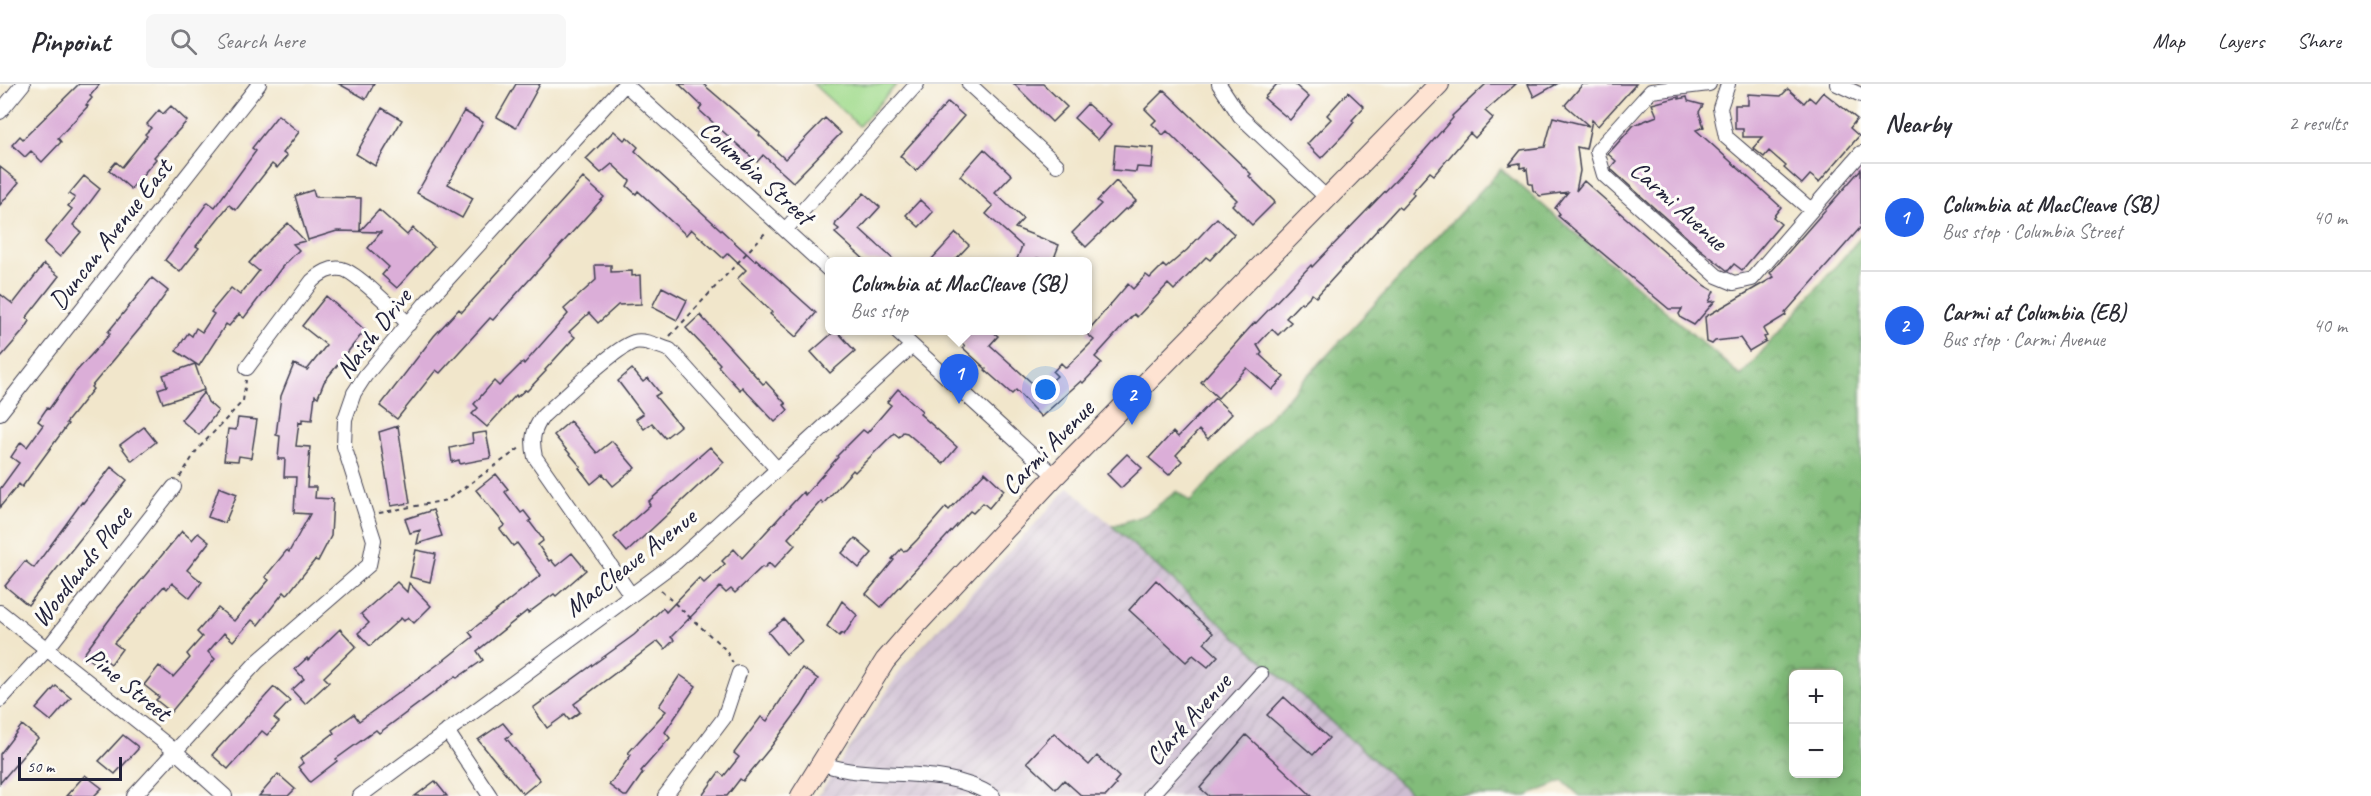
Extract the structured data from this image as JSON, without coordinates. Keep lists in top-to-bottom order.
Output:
{
  "streets": {
    "street": [
      "Columbia Street",
      "Carmi Avenue",
      "Duncan Avenue East",
      "Naish Drive",
      "MacCleave Avenue",
      "Woodlands Place",
      "Pine Street",
      "Clark Avenue"
    ]
  },
  "crossings": [
    ["Columbia Street", "Naish Drive"],
    ["Naish Drive", "Pine Street"],
    ["Woodlands Place", "Pine Street"]
  ],
  "scale_bar": "50 m",
  "page": {
    "header": "Pinpoint",
    "search": "Search here",
    "nav": ["Map", "Layers", "Share"],
    "heading": ["Nearby", "2 results"],
    "list": [
      {
        "mark": "1",
        "name": "Columbia at MacCleave (SB)",
        "note": "Bus stop · Columbia Street",
        "value": "40 m"
      },
      {
        "mark": "2",
        "name": "Carmi at Columbia (EB)",
        "note": "Bus stop · Carmi Avenue",
        "value": "40 m"
      }
    ],
    "popup": ["Columbia at MacCleave (SB)", "Bus stop"],
    "pins": ["1", "2"],
    "map_buttons": ["+", "−"],
    "scale": "50 m"
  }
}
